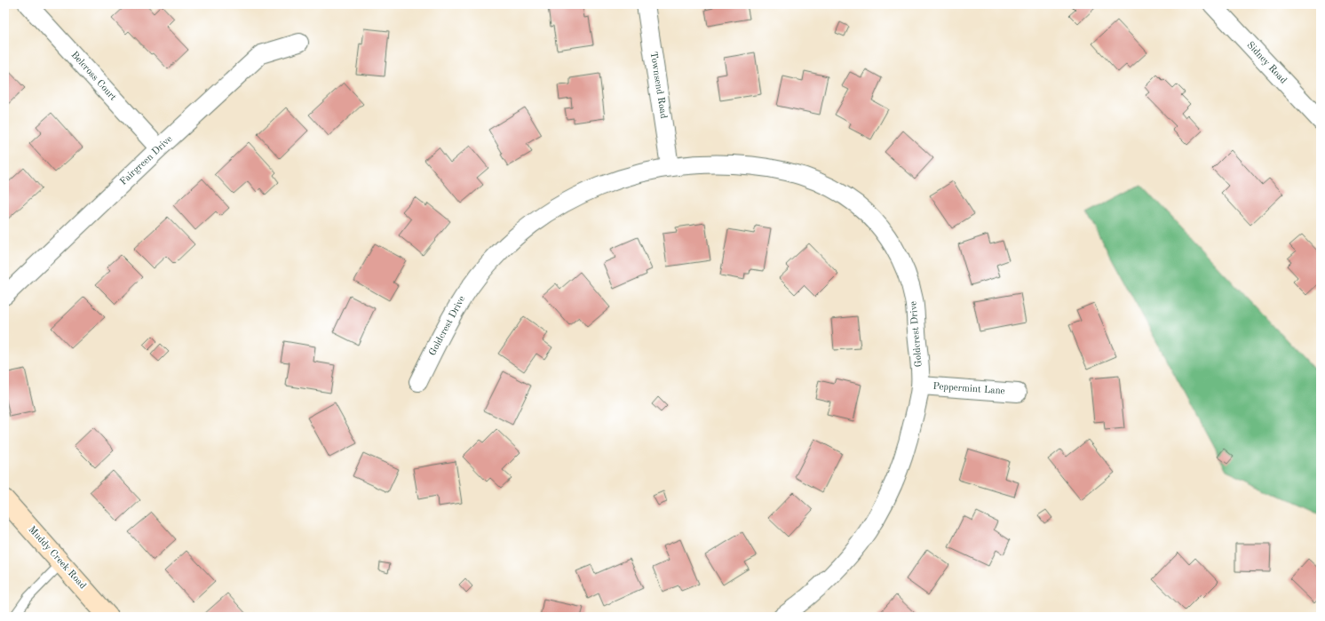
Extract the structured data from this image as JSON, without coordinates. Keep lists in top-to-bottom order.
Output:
{
  "streets": {
    "street": [
      "Sidney Road",
      "Belcross Court",
      "Townsend Road",
      "Fairgreen Drive",
      "Goldcrest Drive",
      "Peppermint Lane",
      "Muddy Creek Road"
    ]
  },
  "crossings": [
    ["Belcross Court", "Fairgreen Drive"],
    ["Townsend Road", "Goldcrest Drive"],
    ["Goldcrest Drive", "Peppermint Lane"]
  ]
}
